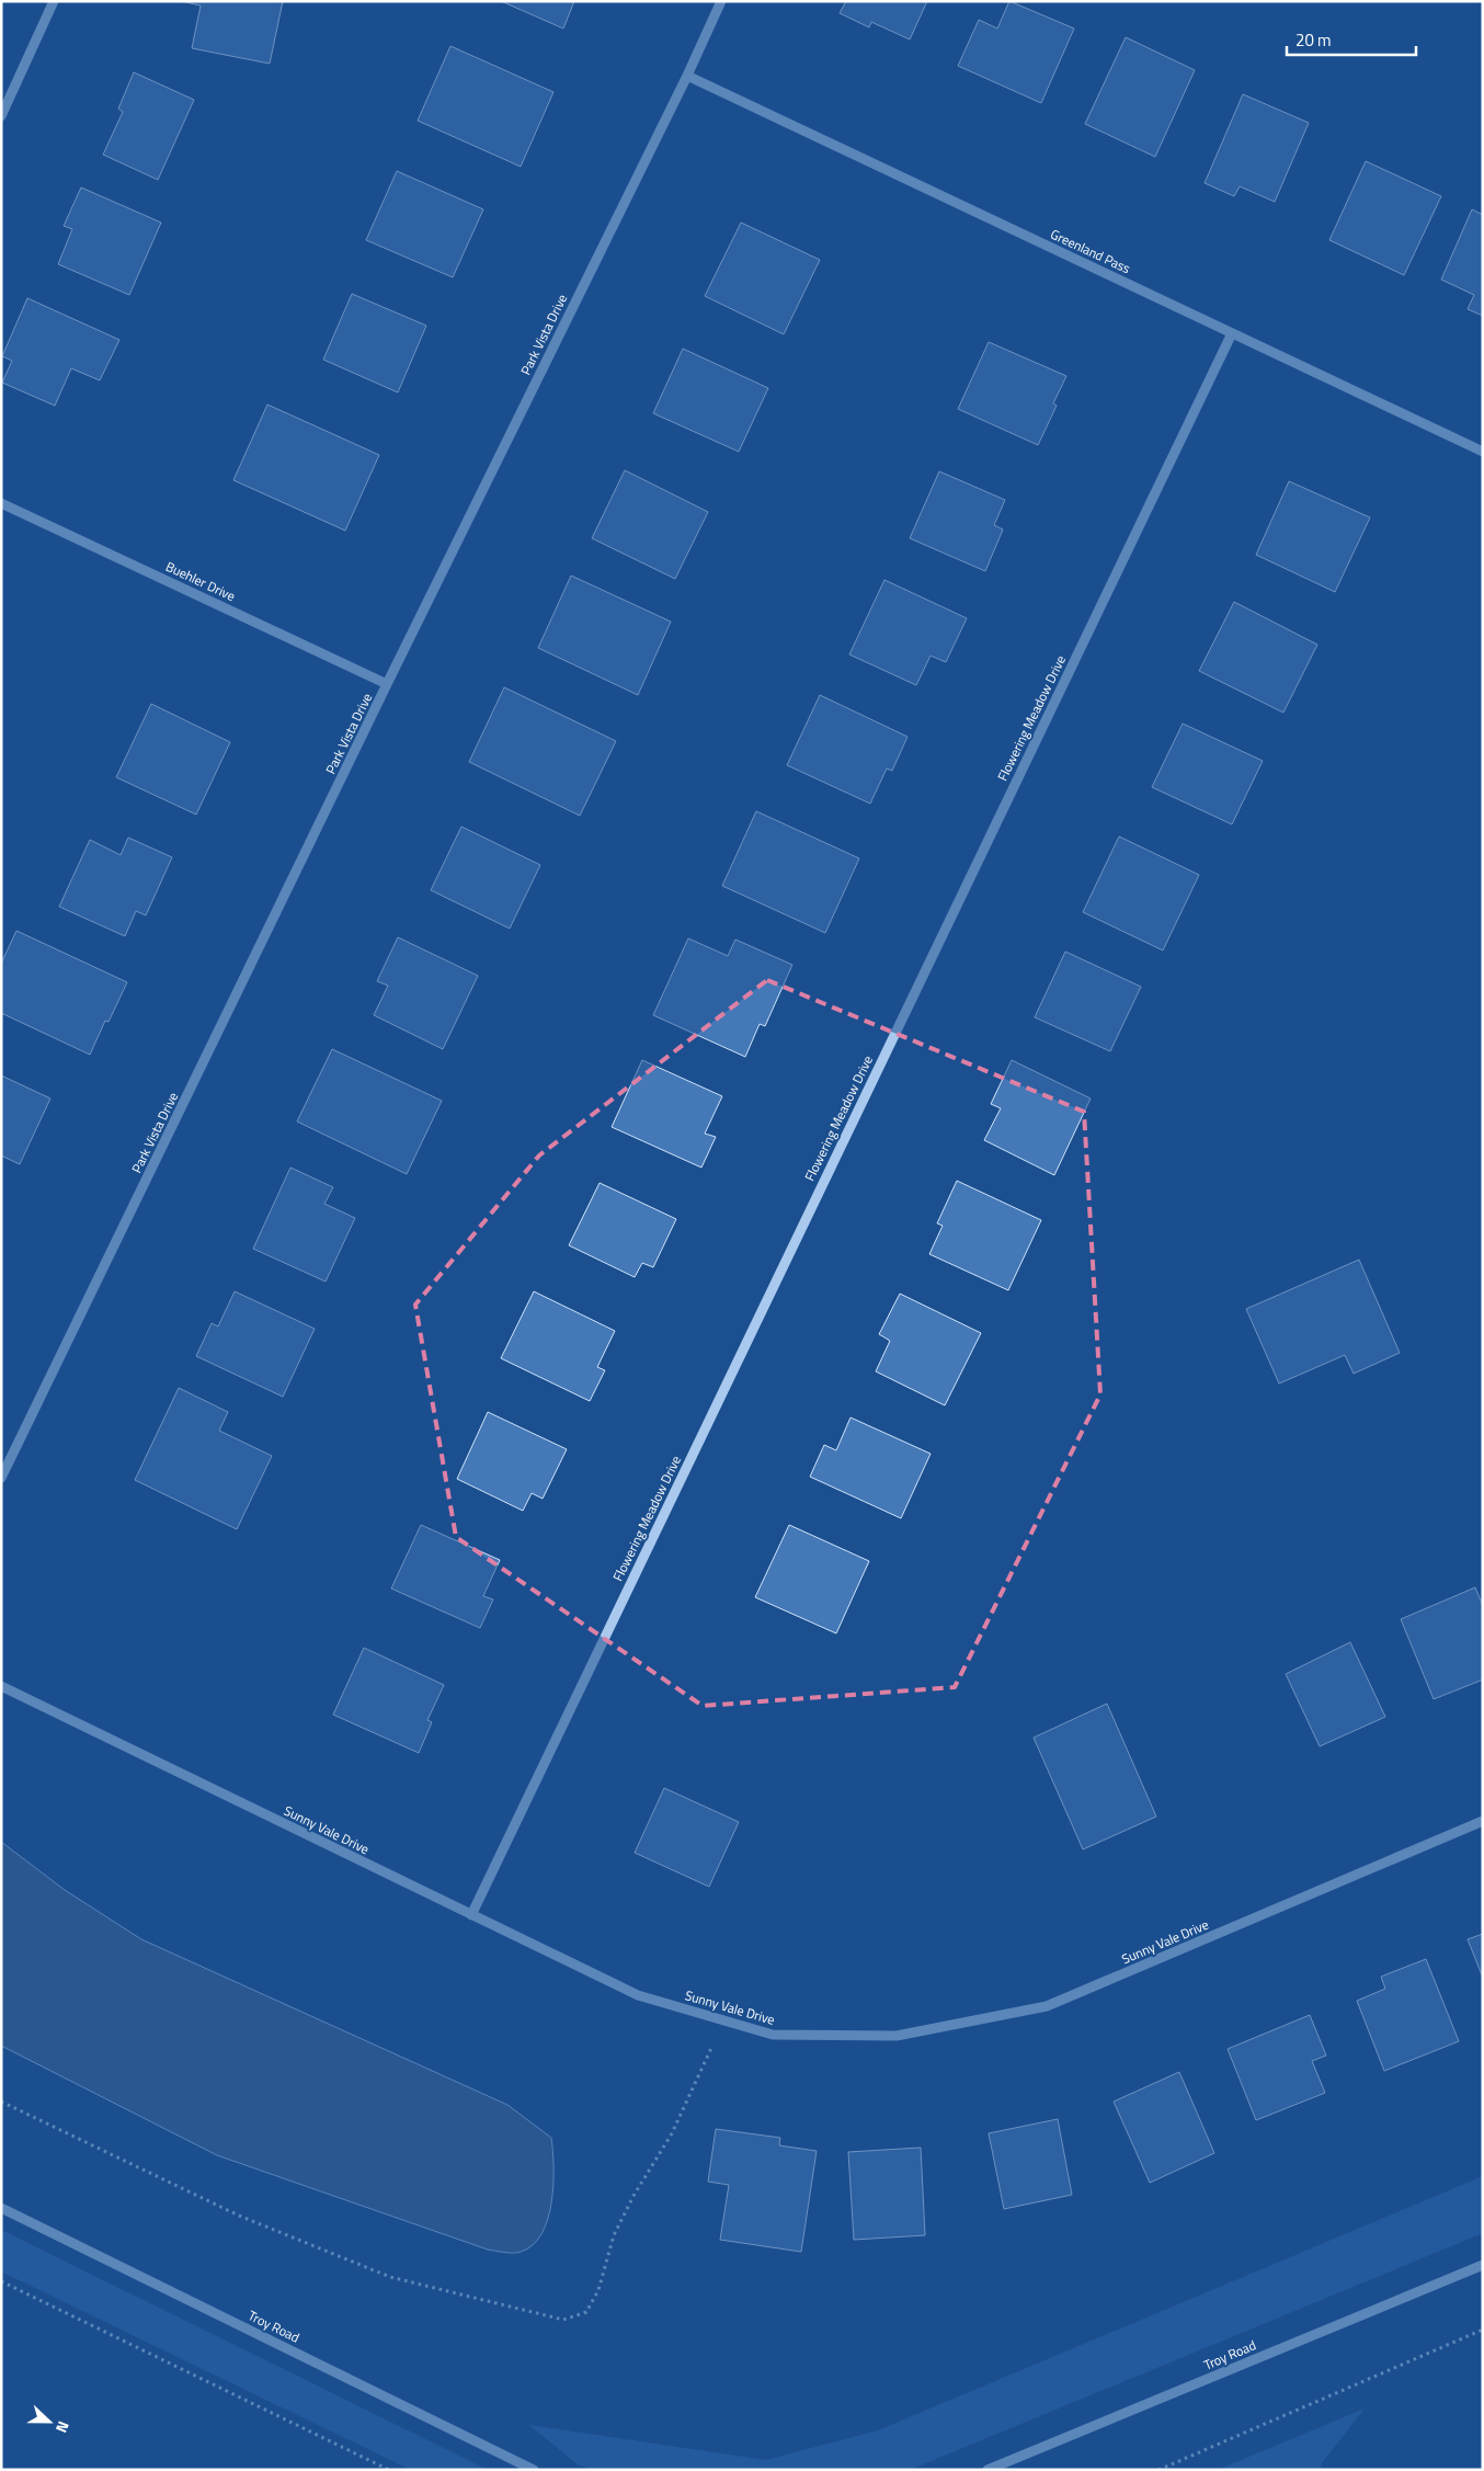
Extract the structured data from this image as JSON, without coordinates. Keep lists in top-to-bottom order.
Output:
{
  "streets": {
    "street": [
      "Greenland Pass",
      "Park Vista Drive",
      "Buehler Drive",
      "Flowering Meadow Drive",
      "Sunny Vale Drive",
      "Troy Road"
    ]
  },
  "crossings": [
    ["Greenland Pass", "Park Vista Drive"],
    ["Greenland Pass", "Flowering Meadow Drive"],
    ["Park Vista Drive", "Buehler Drive"],
    ["Flowering Meadow Drive", "Sunny Vale Drive"]
  ],
  "scale_bar": "20 m",
  "north": "right"
}
